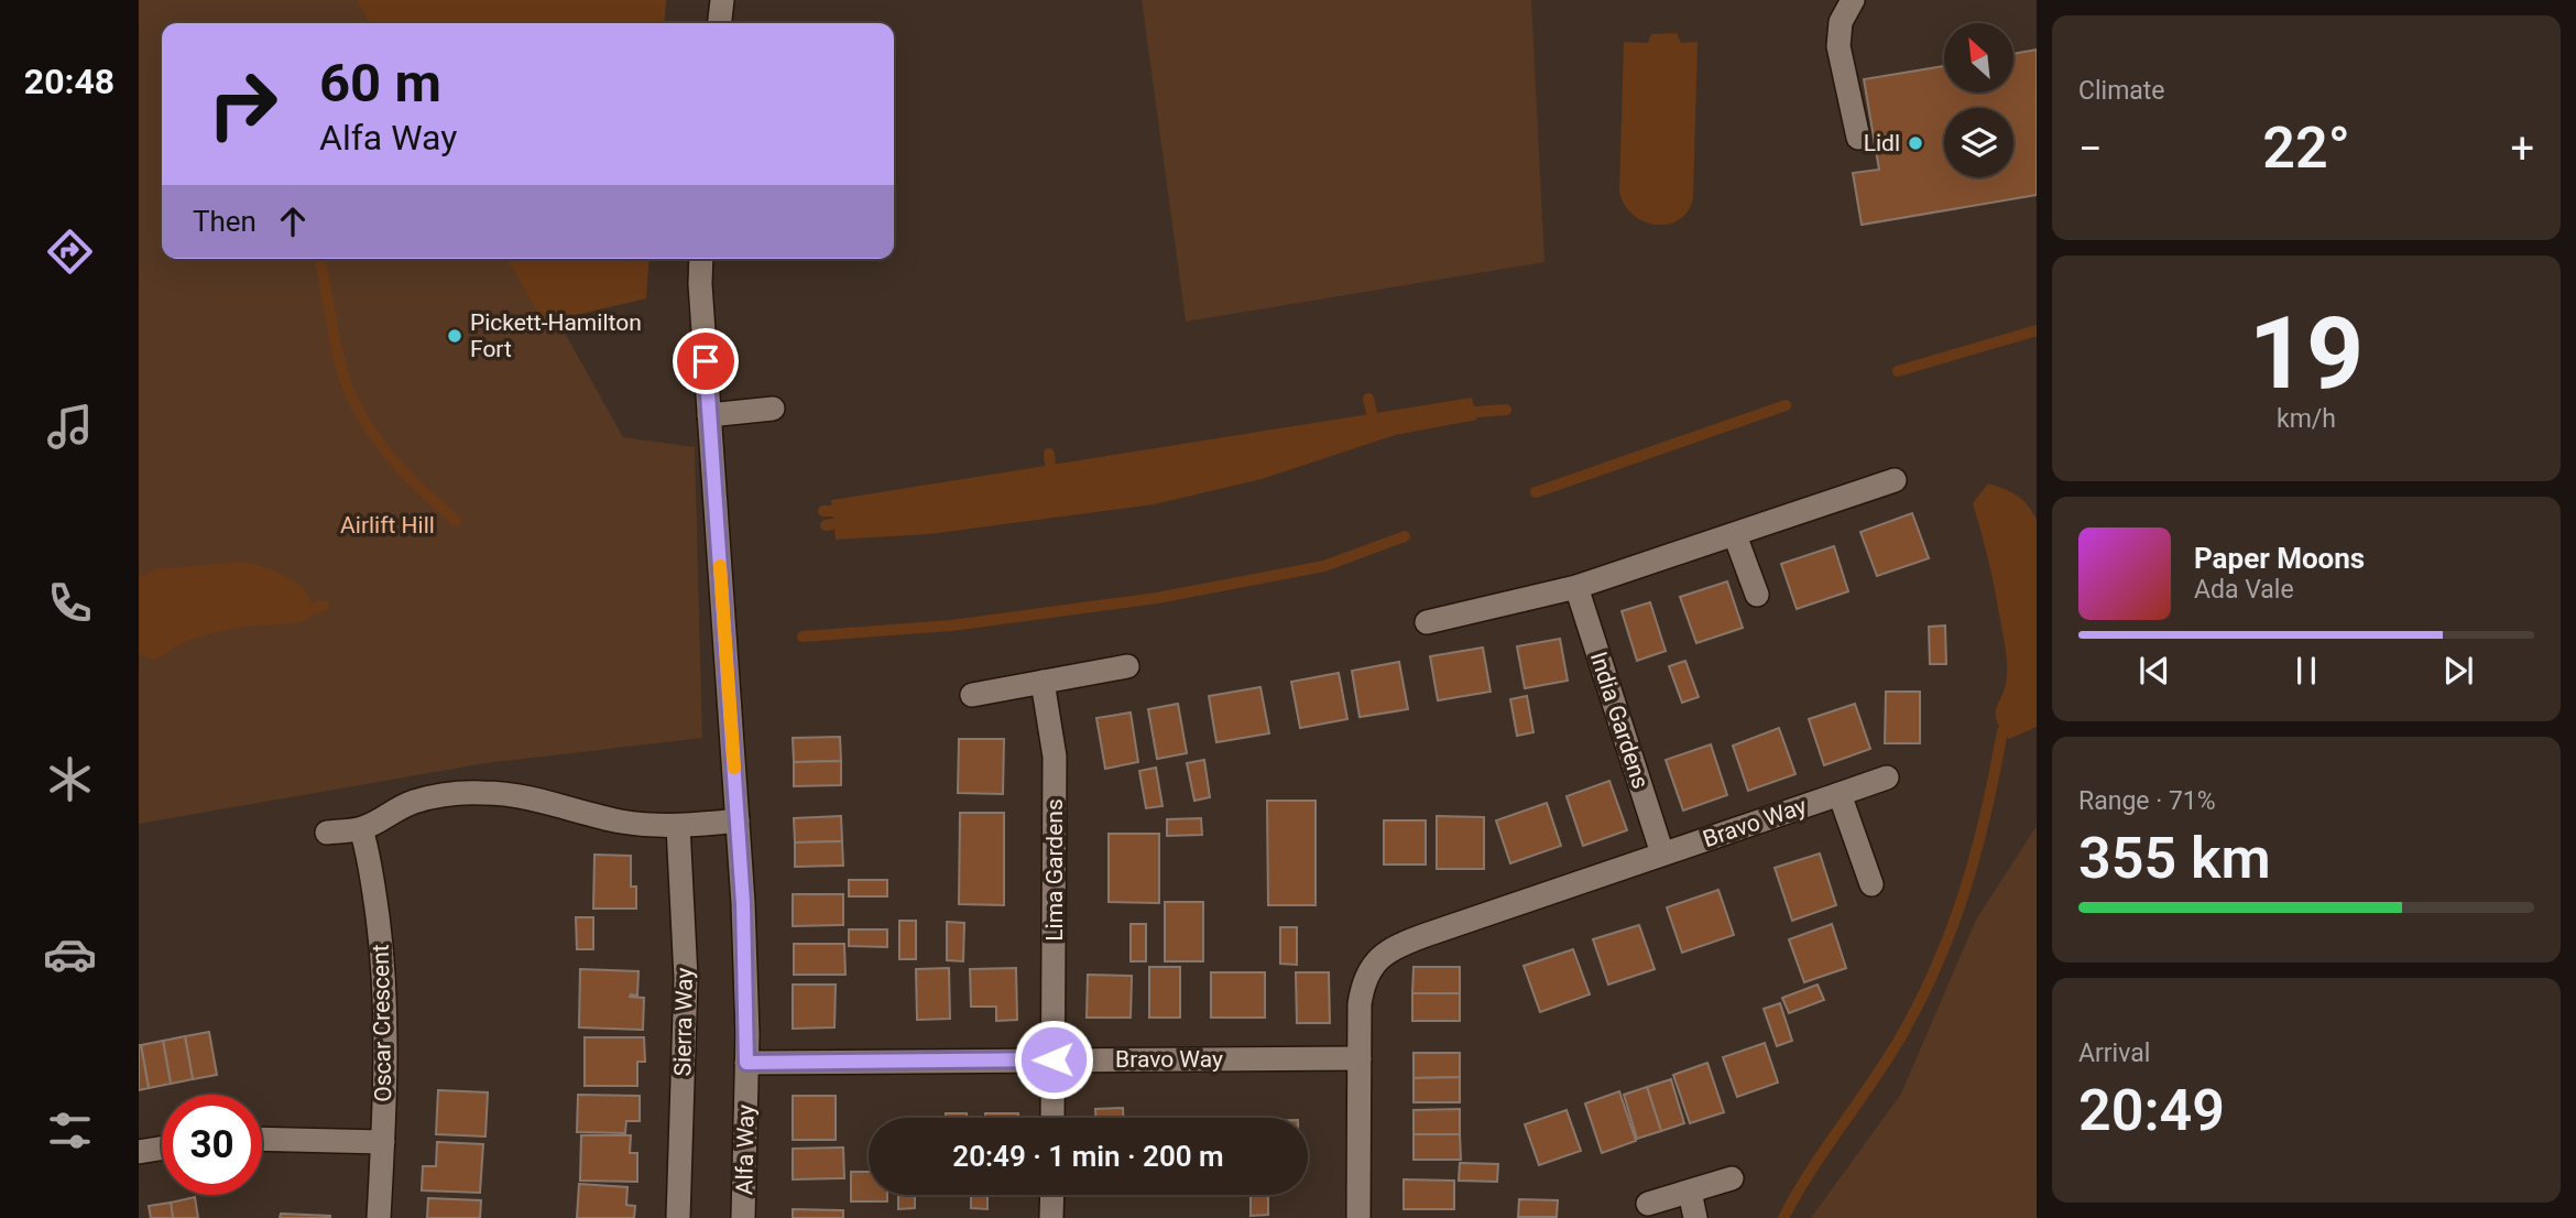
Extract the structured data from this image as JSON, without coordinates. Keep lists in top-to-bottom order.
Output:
{
  "streets": {
    "street": [
      "India Gardens",
      "Bravo Way",
      "Lima Gardens",
      "Sierra Way",
      "Oscar Crescent",
      "Alfa Way"
    ]
  },
  "crossings": [
    ["India Gardens", "Bravo Way"],
    ["Bravo Way", "Lima Gardens"],
    ["Bravo Way", "Alfa Way"]
  ],
  "parks": ["Airlift Hill"],
  "places": ["Lidl", "Pickett-Hamilton Fort"],
  "north": "top left",
  "page": {
    "tabs": "20:48",
    "tile": [
      "Climate",
      ["19", "km/h"],
      ["Range · 71%", "355 km"],
      ["Arrival", "20:49"]
    ],
    "turn": ["60 m", "Alfa Way"],
    "heat": ["−", "22°", "+"],
    "then": "Then",
    "song": ["Paper Moons", "Ada Vale"],
    "limit": "30",
    "trip": "20:49 · 1 min · 200 m"
  }
}
